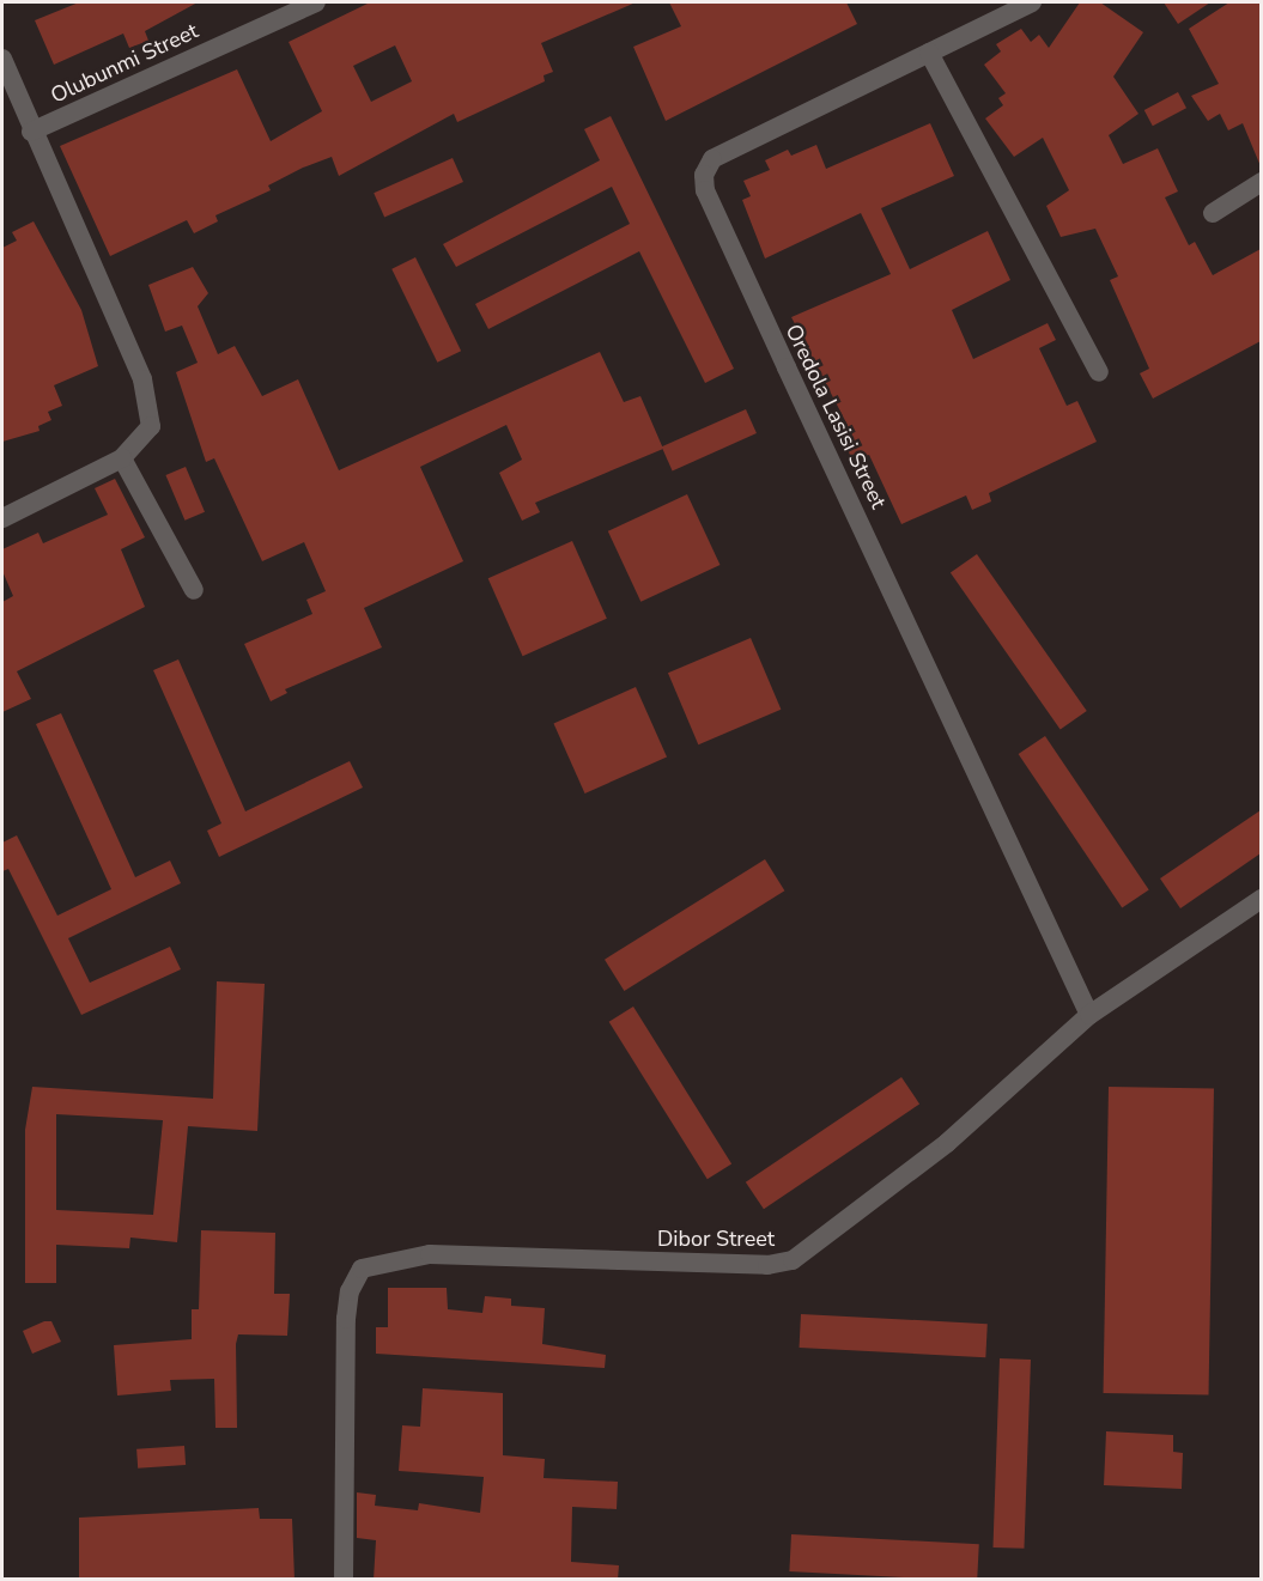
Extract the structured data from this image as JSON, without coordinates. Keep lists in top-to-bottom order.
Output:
{
  "streets": {
    "street": ["Olubunmi Street", "Oredola Lasisi Street", "Dibor Street"]
  },
  "crossings": [
    ["Oredola Lasisi Street", "Dibor Street"]
  ]
}
